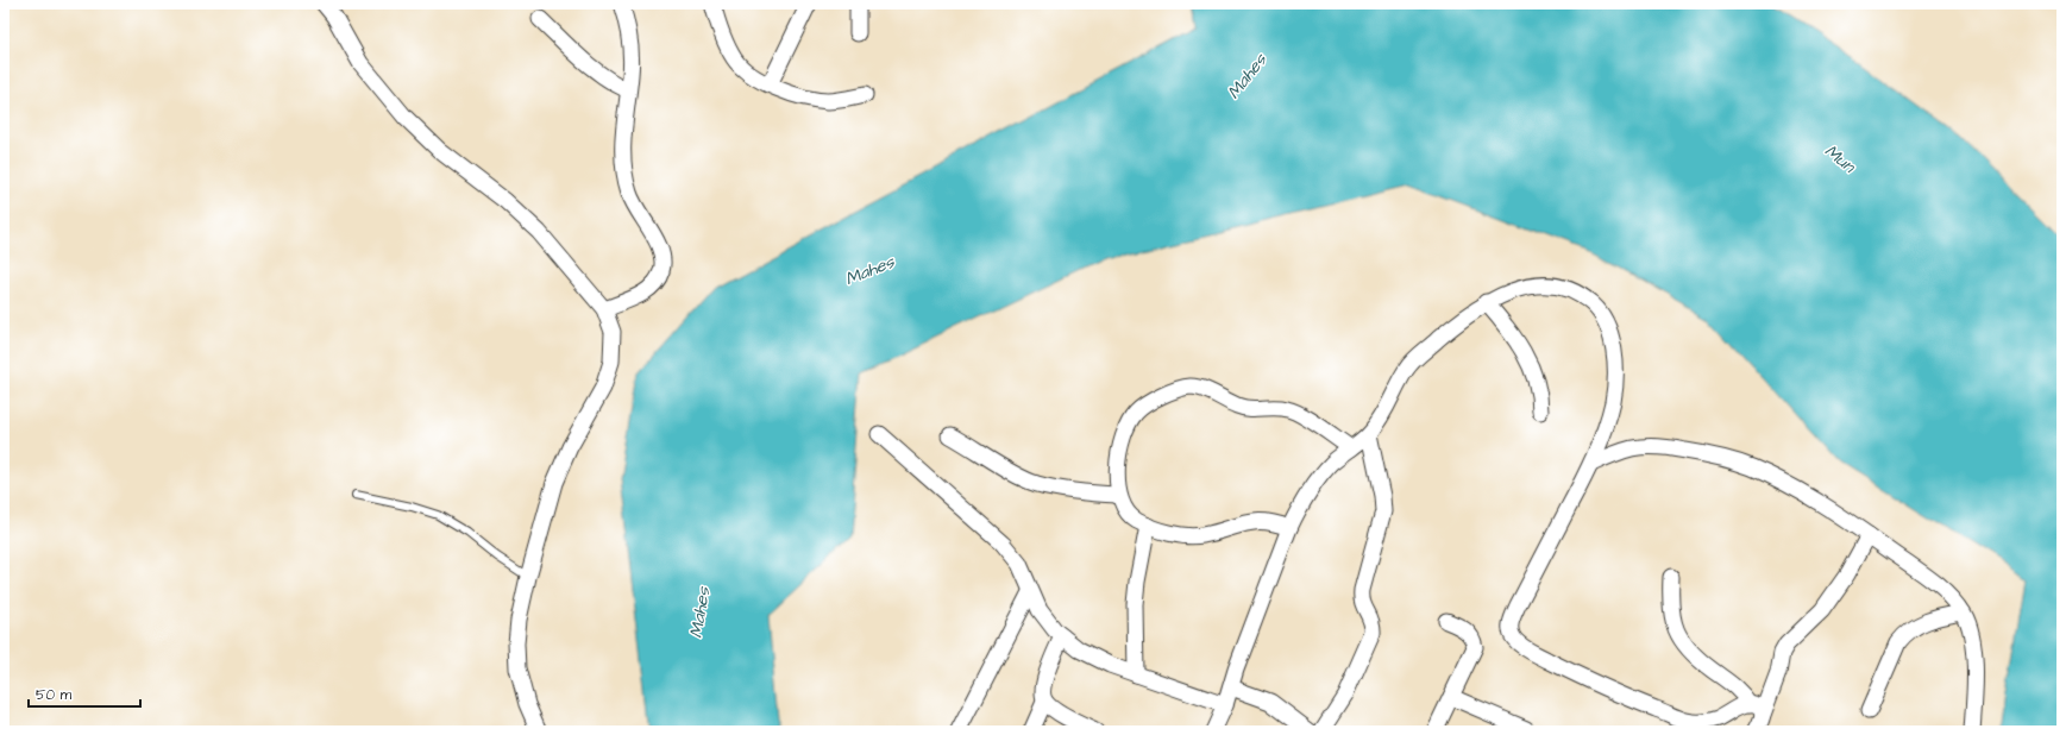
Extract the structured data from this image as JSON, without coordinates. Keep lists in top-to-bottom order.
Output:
{
  "water": ["Mahes", "Mun"],
  "scale_bar": "50 m"
}
